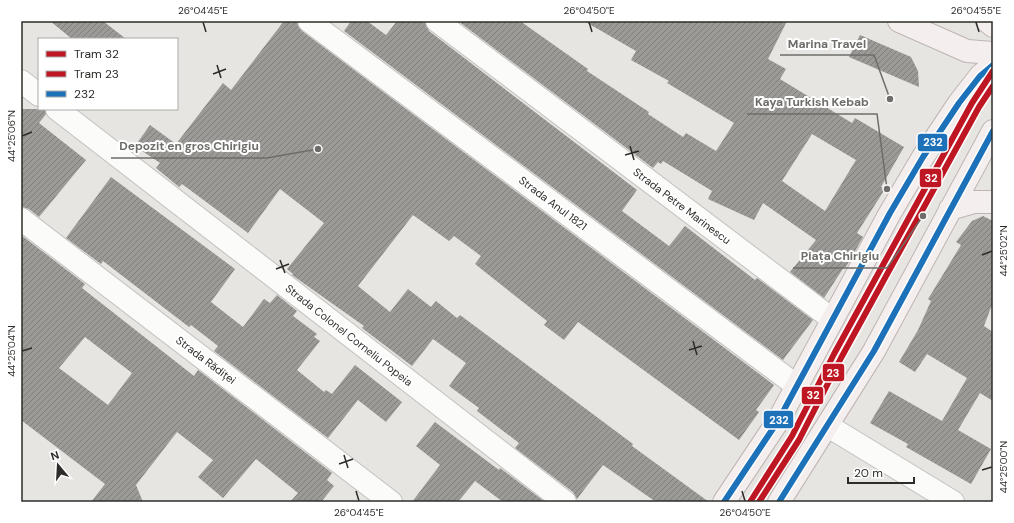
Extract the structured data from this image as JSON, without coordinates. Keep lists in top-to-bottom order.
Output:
{
  "streets": {
    "street": [
      "Strada Anul 1821",
      "Strada Petre Marinescu",
      "Strada Colonel Corneliu Popeia",
      "Strada Rădiței"
    ]
  },
  "places": [
    "Marina Travel",
    "Depozit en gros Chirigiu",
    "Kaya Turkish Kebab",
    "Piața Chirigiu"
  ],
  "lines": ["transit line 232", "tram line 32", "tram line 23"],
  "legend": ["Tram 32", "Tram 23", "232"],
  "scale_bar": "20 m",
  "north": "top",
  "coordinates": [
    "26°04'45\"E",
    "26°04'50\"E",
    "26°04'55\"E",
    "44°25'06\"N",
    "44°25'02\"N",
    "44°25'04\"N",
    "44°25'00\"N"
  ]
}
